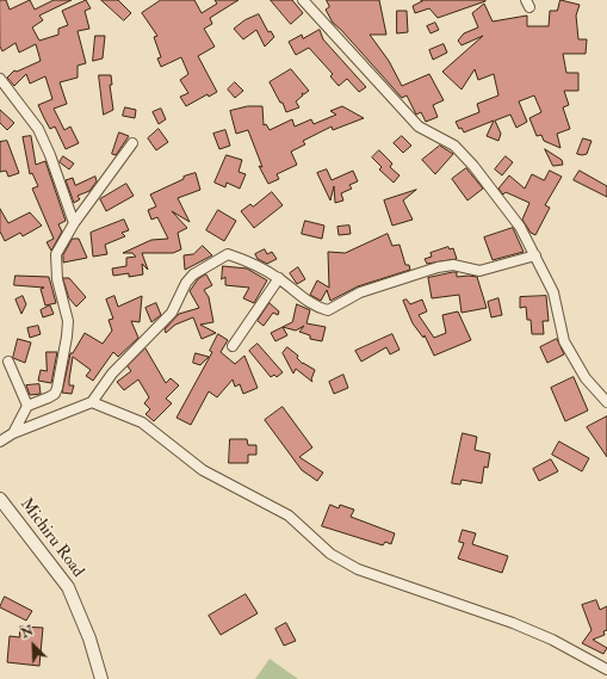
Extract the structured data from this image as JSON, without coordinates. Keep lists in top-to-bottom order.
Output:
{
  "streets": {
    "street": ["Michiru Road"]
  },
  "north": "top left"
}
